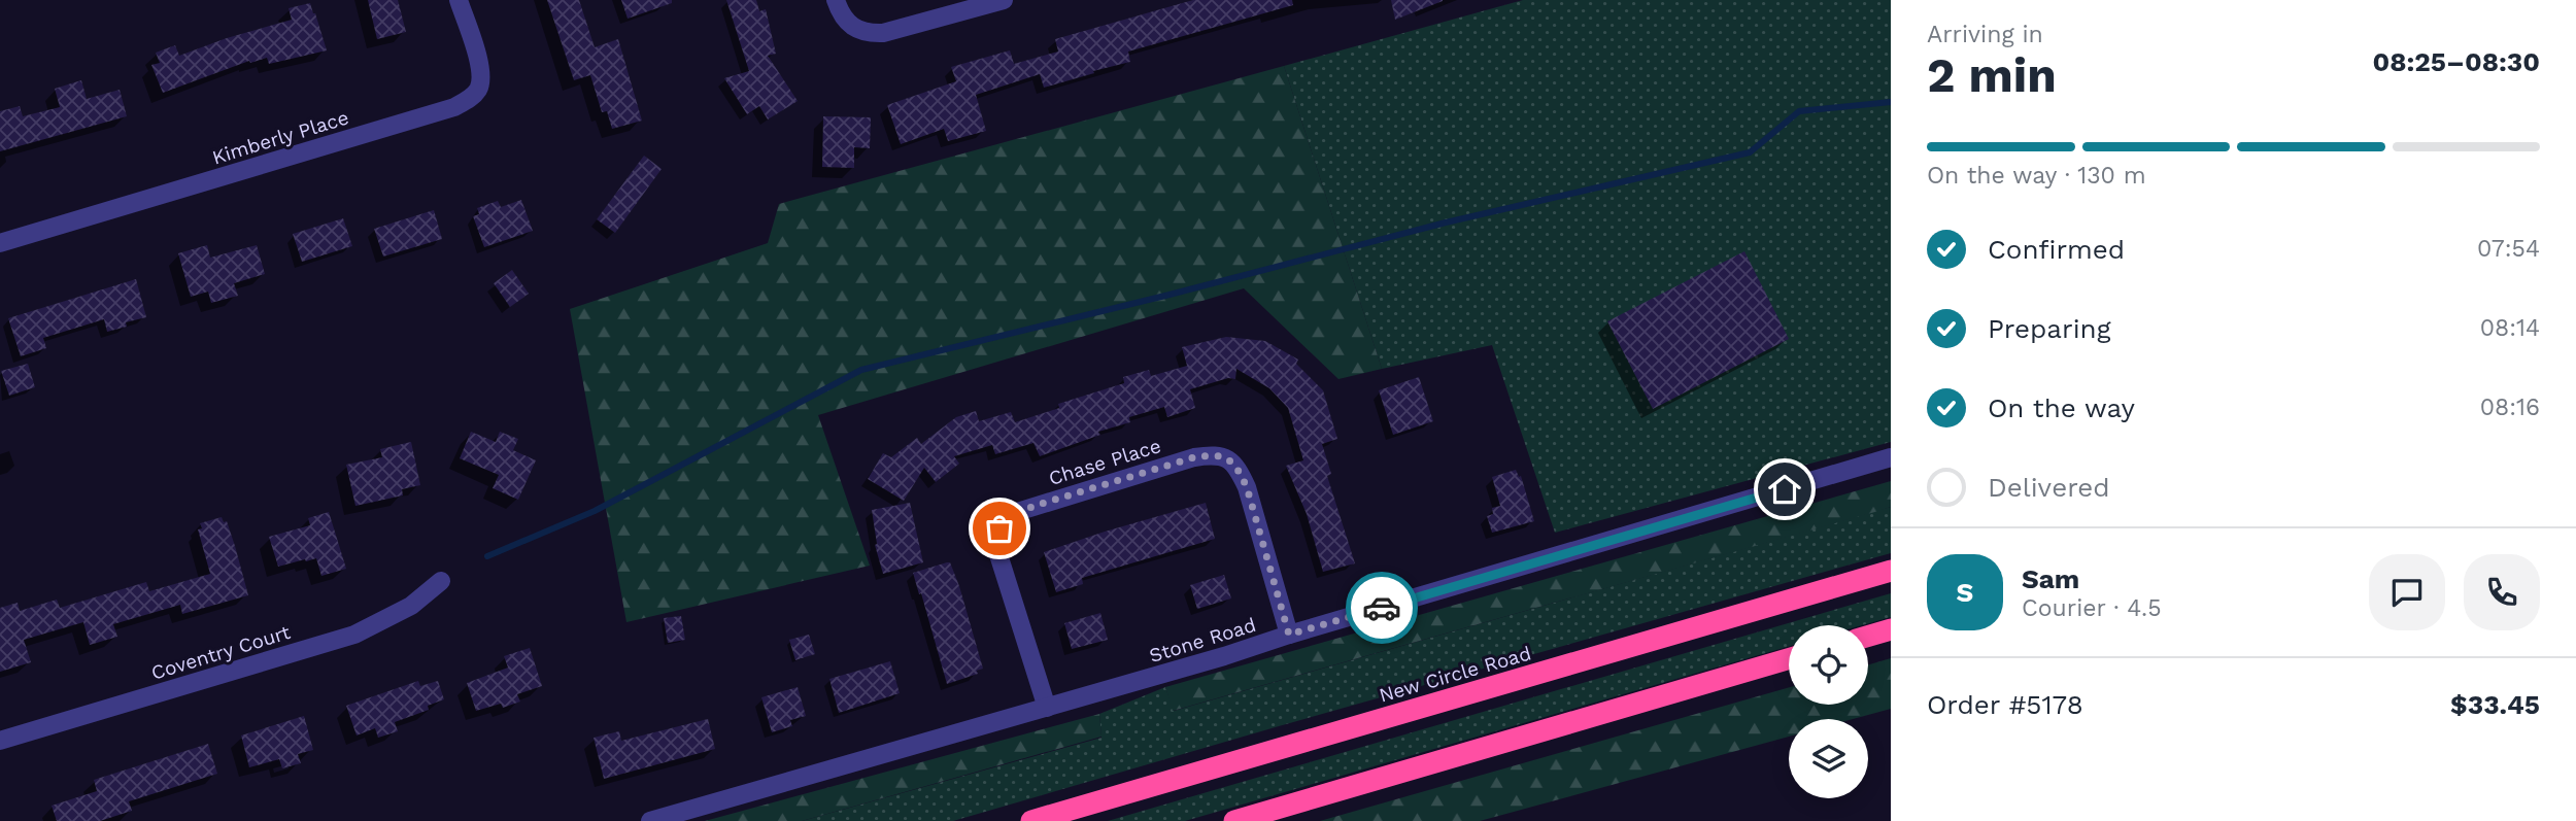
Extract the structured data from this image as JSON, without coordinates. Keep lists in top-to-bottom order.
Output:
{
  "streets": {
    "highway": ["New Circle Road"],
    "street": [
      "Kimberly Place",
      "Chase Place",
      "Stone Road",
      "Coventry Court"
    ]
  },
  "crossings": [
    ["Chase Place", "Stone Road"]
  ],
  "page": {
    "heading": ["2 min", "Arriving in", "08:25–08:30"],
    "panel": [
      "Sam",
      "Courier · 4.5",
      "Order #5178",
      "$33.45"
    ],
    "bar": "On the way · 130 m",
    "list": [
      ["Confirmed", "07:54"],
      ["Preparing", "08:14"],
      ["On the way", "08:16"],
      "Delivered"
    ],
    "round": "S"
  }
}
